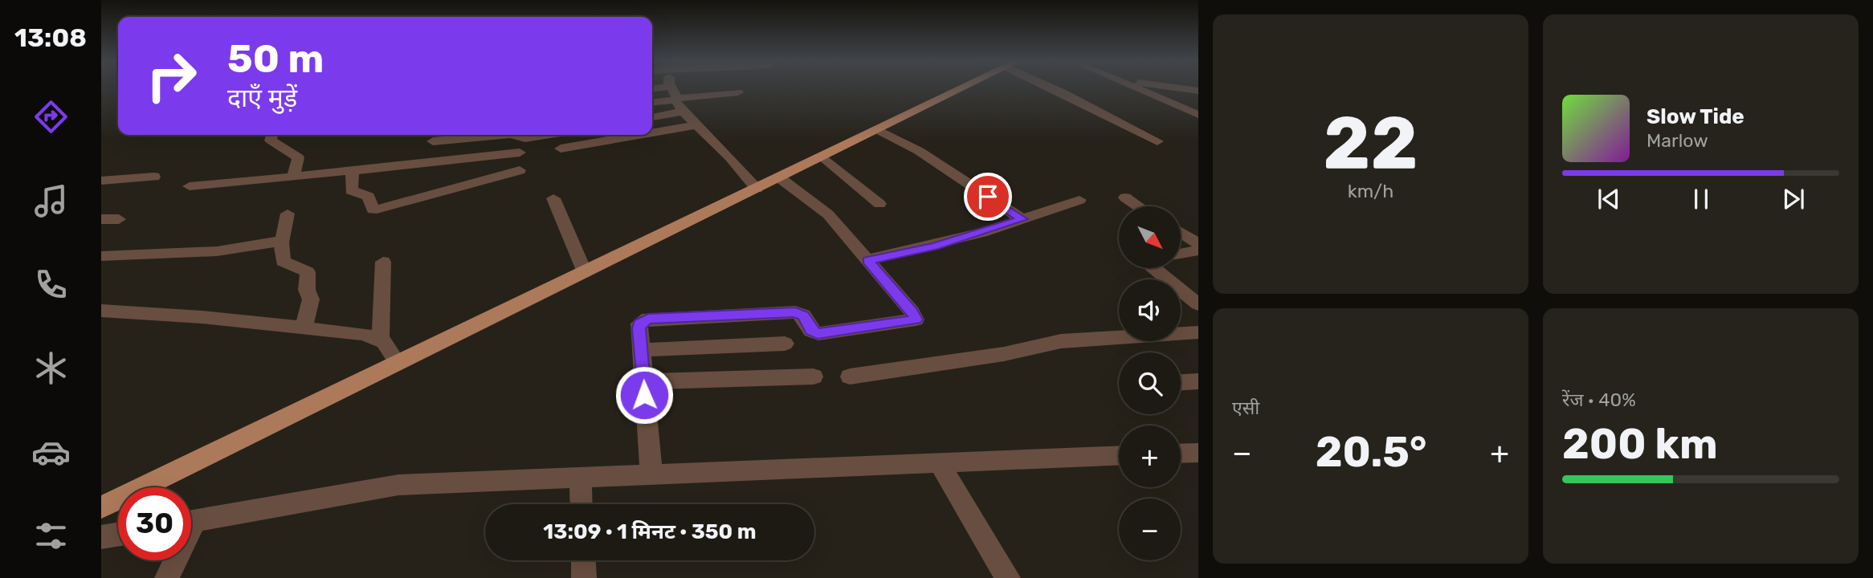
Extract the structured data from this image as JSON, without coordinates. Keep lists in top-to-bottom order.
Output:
{
  "north": "bottom right",
  "page": {
    "tabs": "13:08",
    "tile": [
      ["22", "km/h"],
      "एसी",
      ["रेंज · 40%", "200 km"]
    ],
    "turn": ["50 m", "दाएँ मुड़ें"],
    "song": ["Slow Tide", "Marlow"],
    "map_buttons": ["+", "−"],
    "heat": ["−", "20.5°", "+"],
    "limit": "30",
    "trip": "13:09 · 1 मिनट · 350 m"
  }
}
